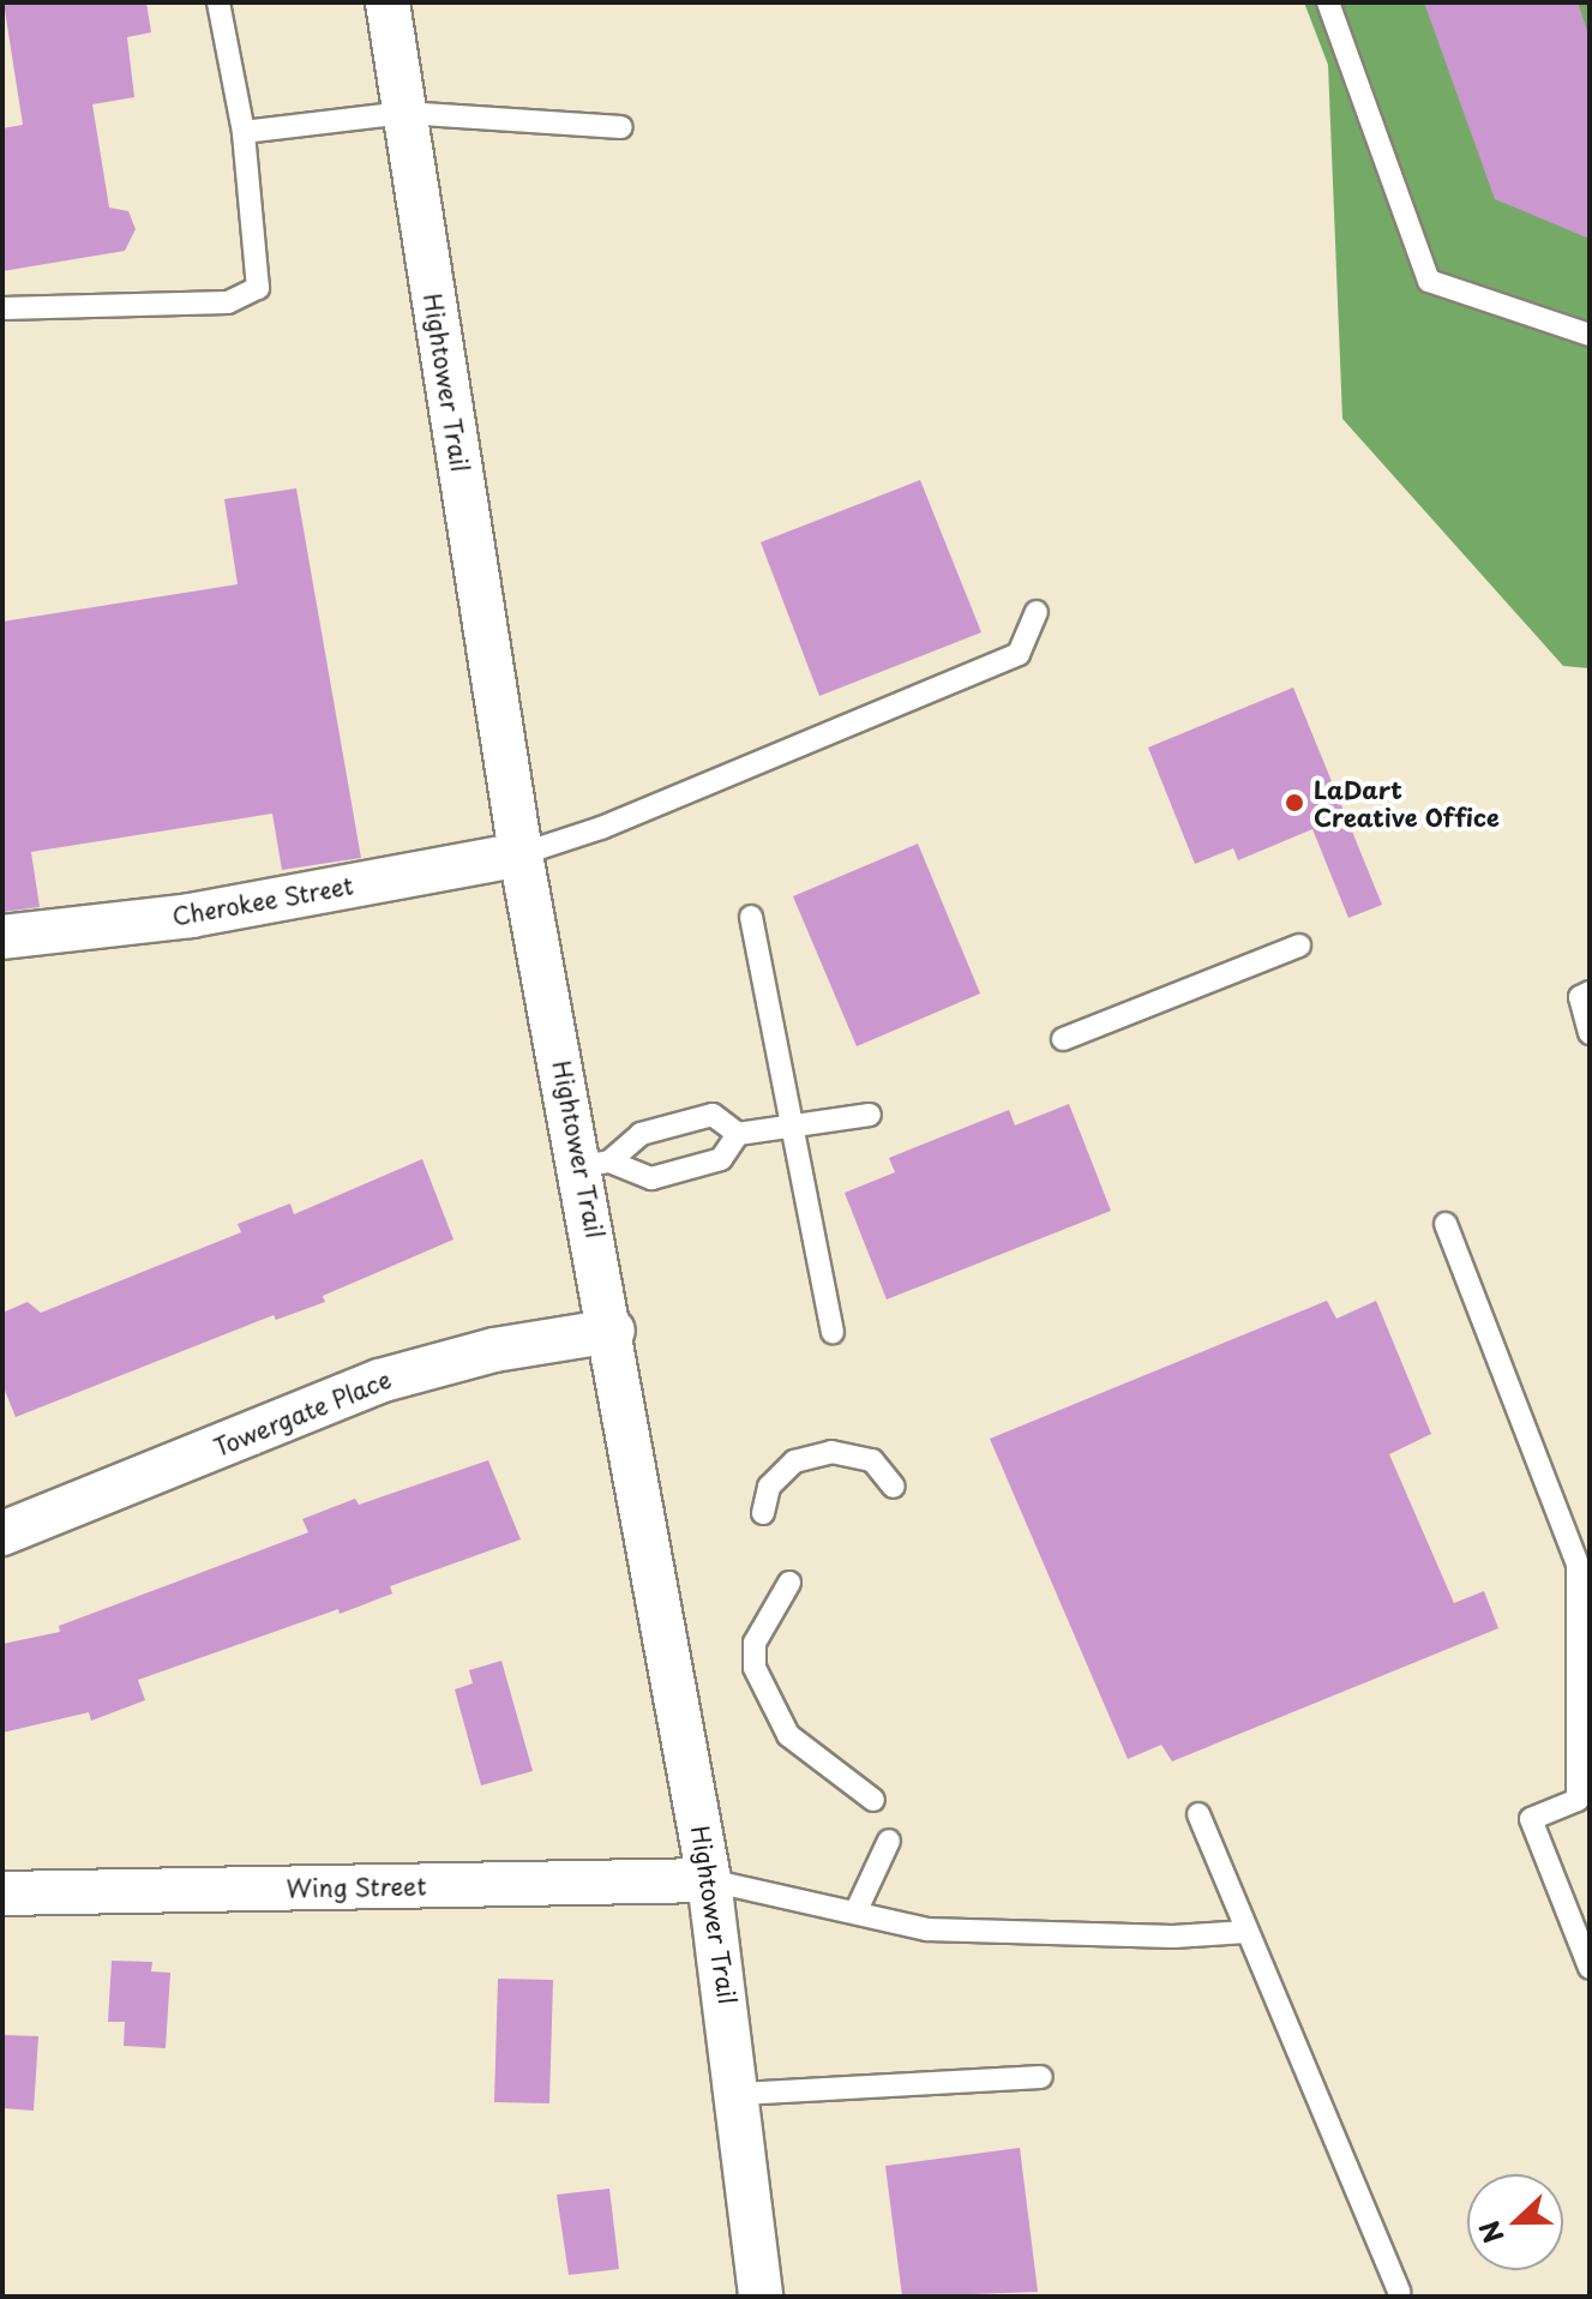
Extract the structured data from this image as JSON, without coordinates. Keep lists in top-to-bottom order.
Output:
{
  "streets": {
    "street": [
      "Hightower Trail",
      "Cherokee Street",
      "Towergate Place",
      "Wing Street"
    ]
  },
  "crossings": [
    ["Hightower Trail", "Cherokee Street"],
    ["Hightower Trail", "Towergate Place"],
    ["Hightower Trail", "Wing Street"]
  ],
  "places": ["LaDart Creative Office"],
  "north": "left"
}
